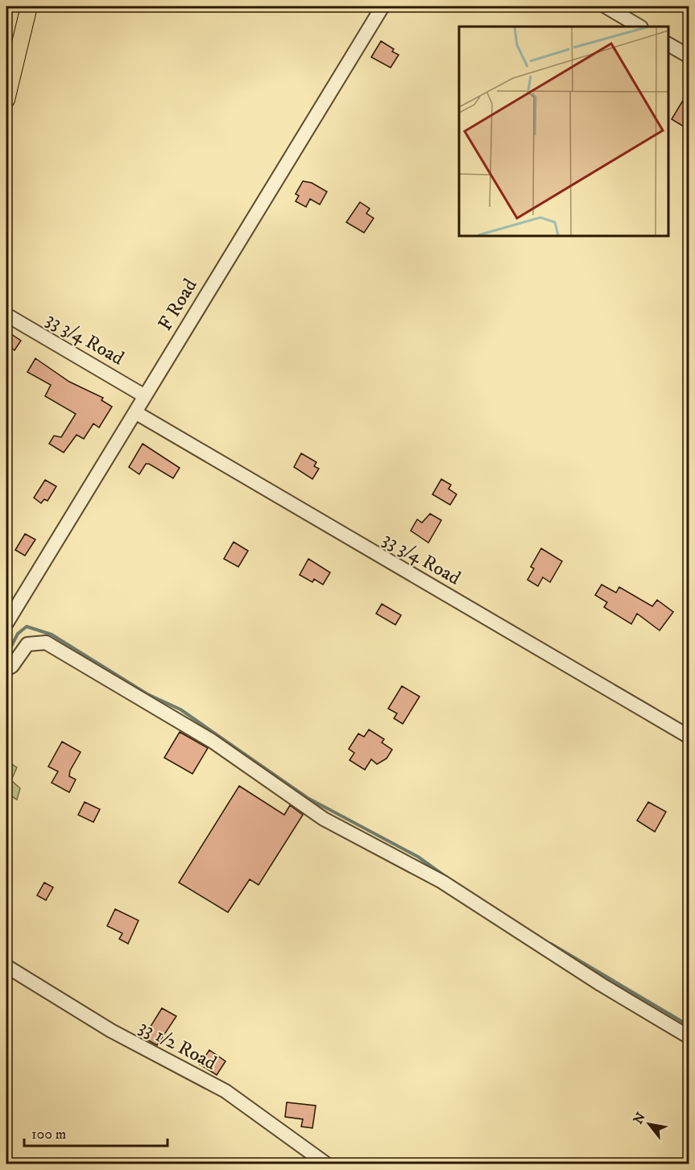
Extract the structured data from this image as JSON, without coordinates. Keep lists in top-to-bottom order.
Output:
{
  "streets": {
    "street": ["F Road", "33 3/4 Road", "33 1/2 Road"]
  },
  "crossings": [
    ["F Road", "33 3/4 Road"]
  ],
  "scale_bar": "100 m",
  "north": "top left"
}
